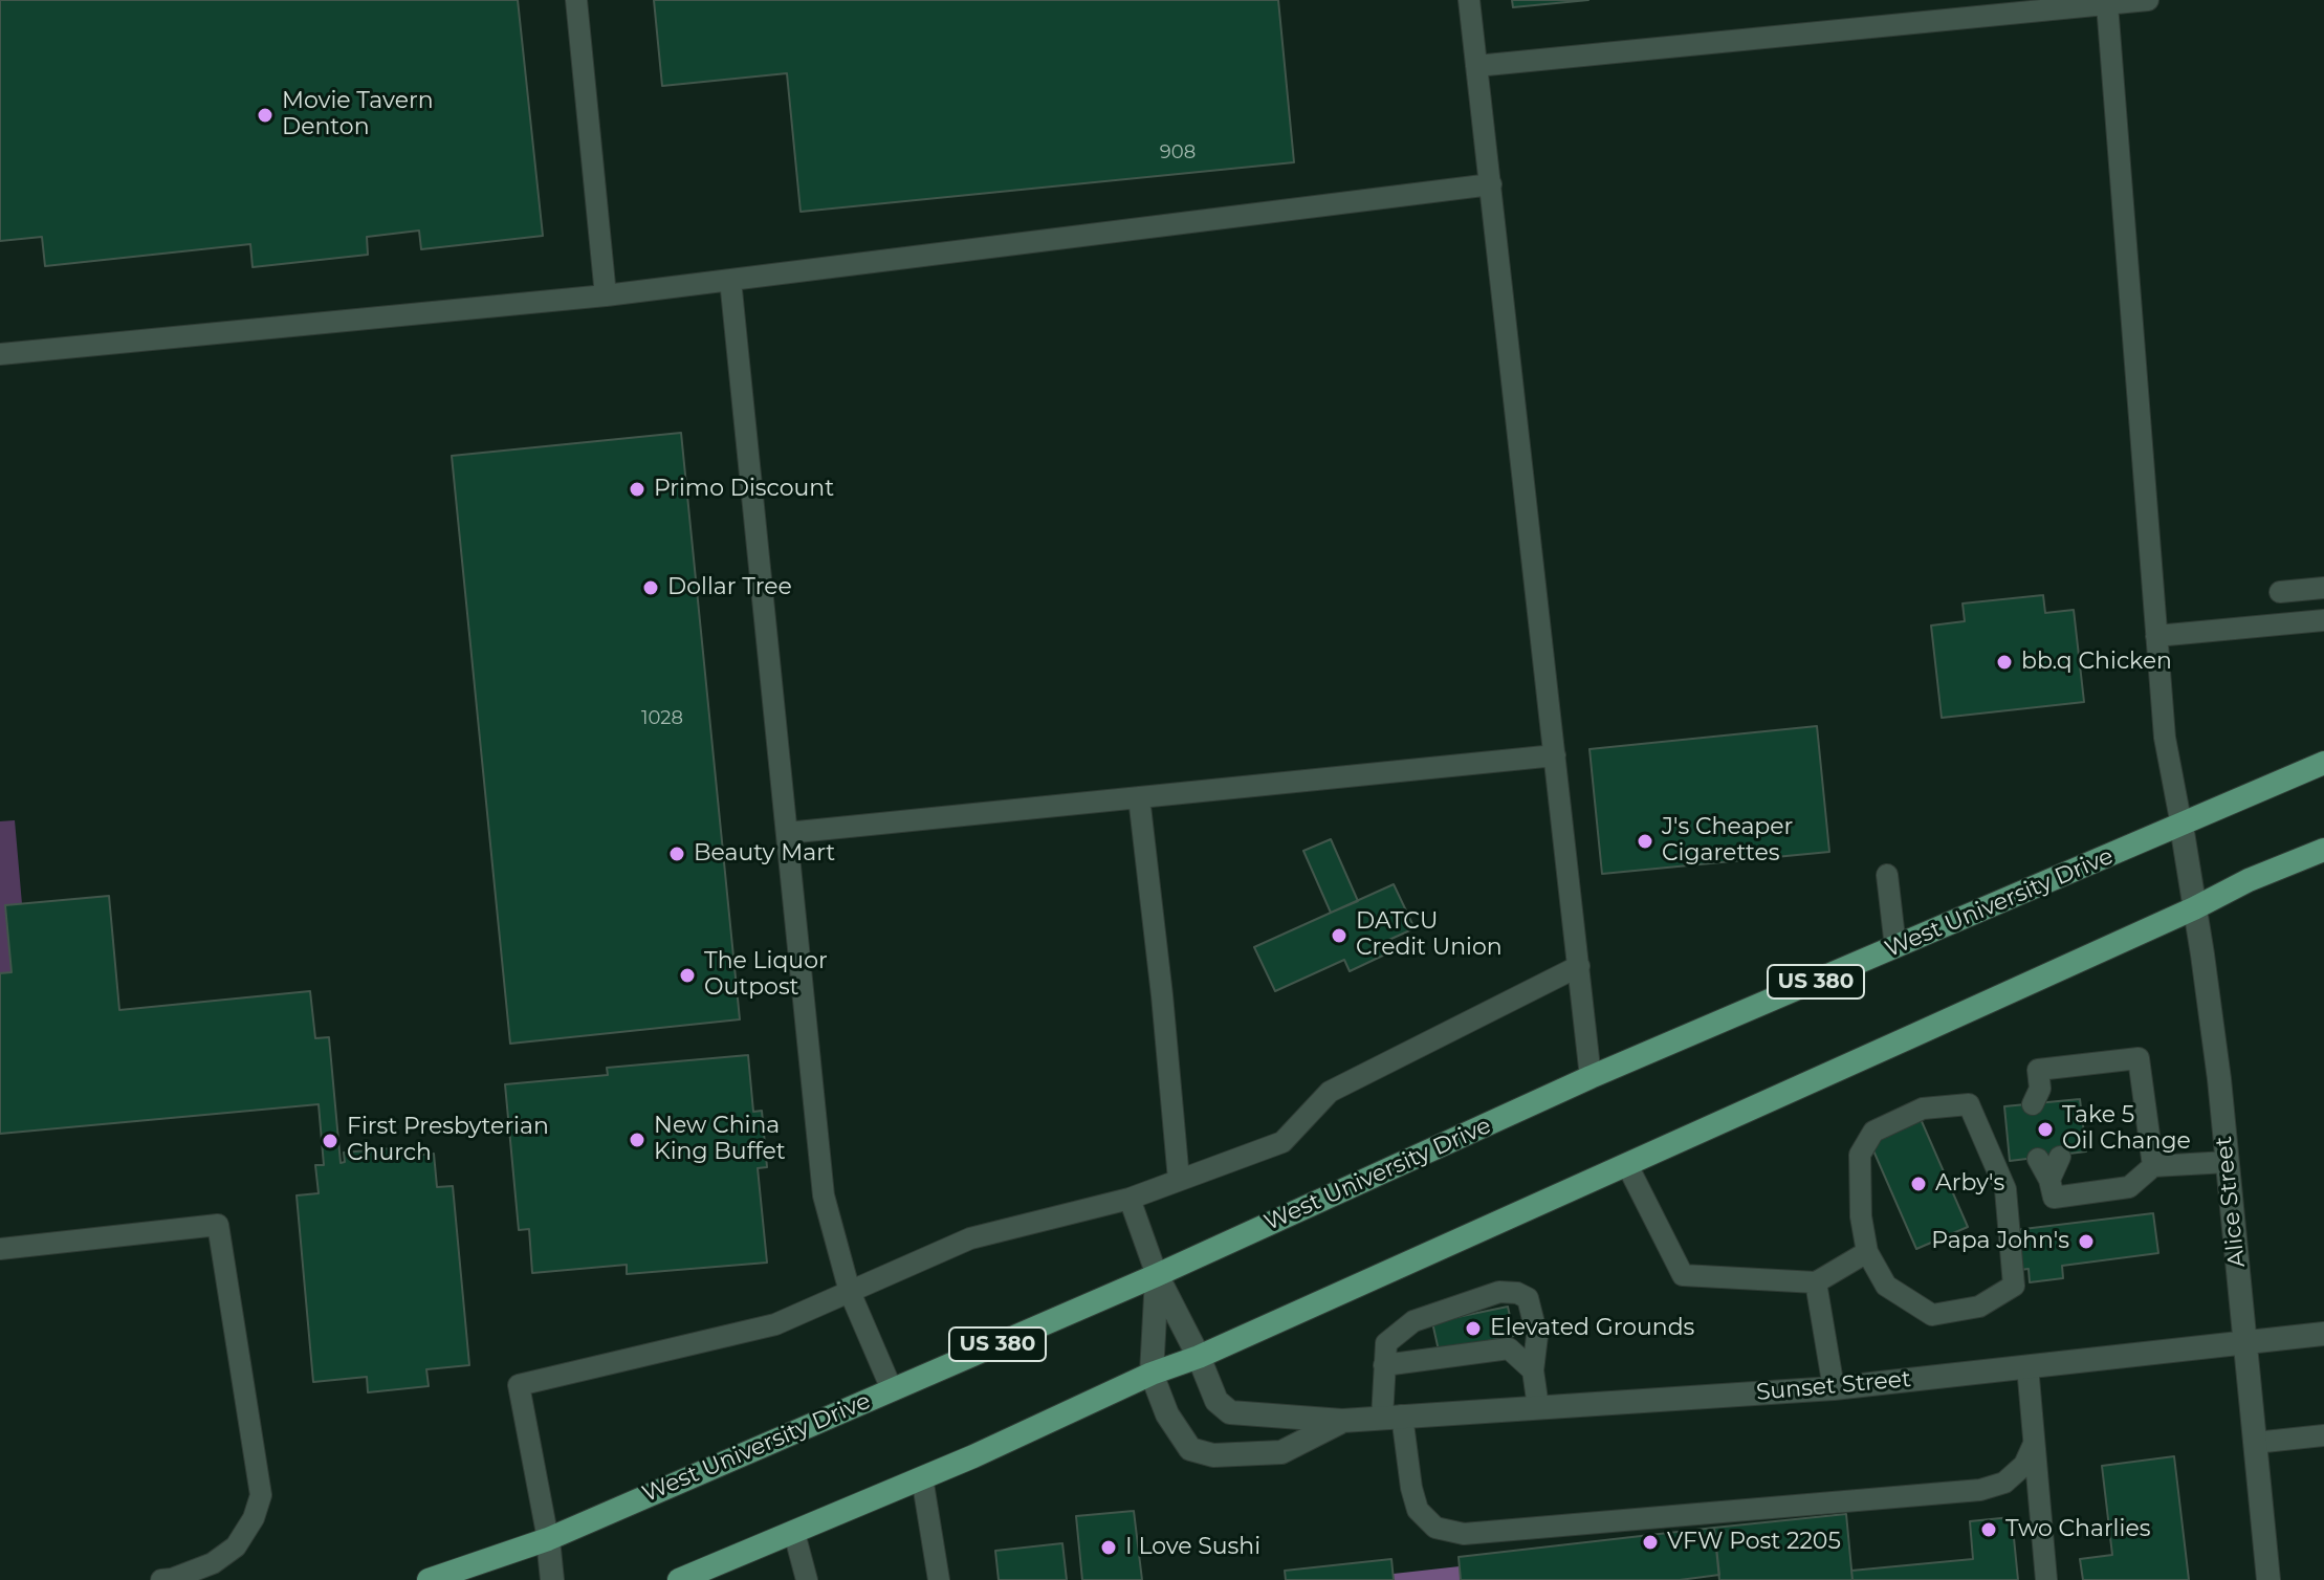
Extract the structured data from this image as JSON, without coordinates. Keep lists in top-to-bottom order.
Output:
{
  "streets": {
    "main road": ["West University Drive", "US 380"],
    "street": ["Alice Street", "Sunset Street"]
  },
  "crossings": [
    ["West University Drive", "Alice Street"],
    ["West University Drive", "Sunset Street"],
    ["Alice Street", "Sunset Street"]
  ],
  "places": [
    "Movie Tavern Denton",
    "Primo Discount",
    "Dollar Tree",
    "bb.q Chicken",
    "J's Cheaper Cigarettes",
    "Beauty Mart",
    "DATCU Credit Union",
    "The Liquor Outpost",
    "Take 5 Oil Change",
    "New China King Buffet",
    "First Presbyterian Church",
    "Arby's",
    "Papa John's",
    "Elevated Grounds",
    "Two Charlies",
    "VFW Post 2205",
    "I Love Sushi"
  ],
  "house_numbers": ["908", "1028"]
}
